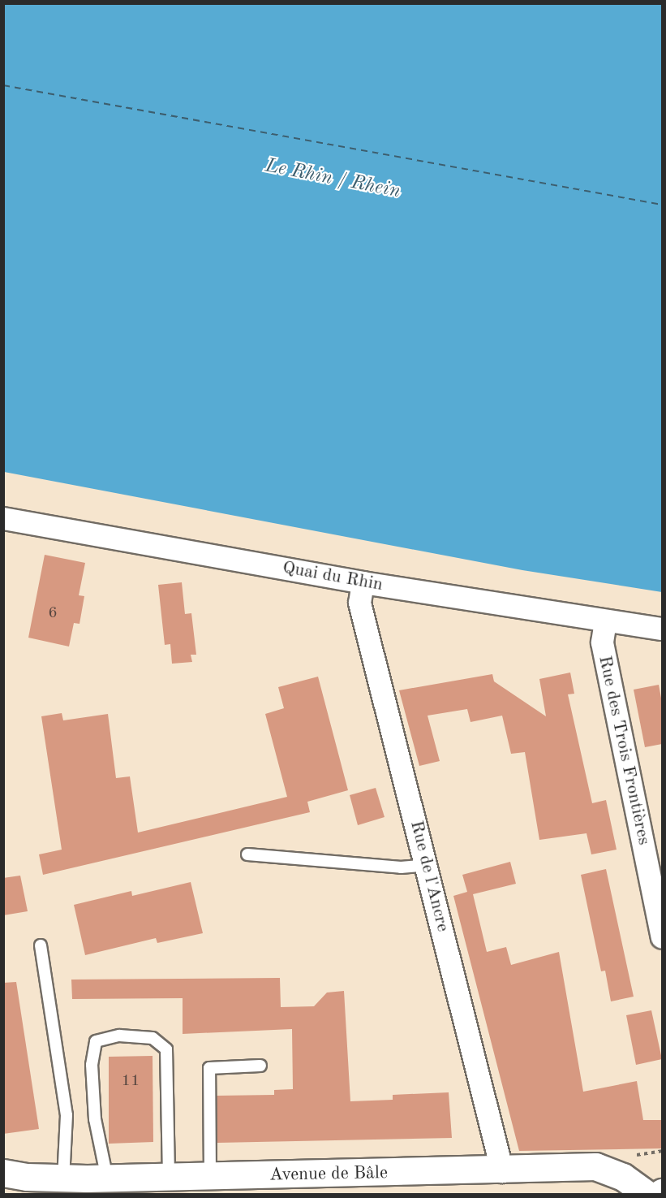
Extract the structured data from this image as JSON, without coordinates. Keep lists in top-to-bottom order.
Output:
{
  "streets": {
    "street": [
      "Quai du Rhin",
      "Rue des Trois Frontières",
      "Rue de l'Ancre",
      "Avenue de Bâle"
    ]
  },
  "crossings": [
    ["Quai du Rhin", "Rue des Trois Frontières"],
    ["Quai du Rhin", "Rue de l'Ancre"],
    ["Rue de l'Ancre", "Avenue de Bâle"]
  ],
  "water": ["Le Rhin / Rhein"],
  "house_numbers": ["6", "11"]
}
